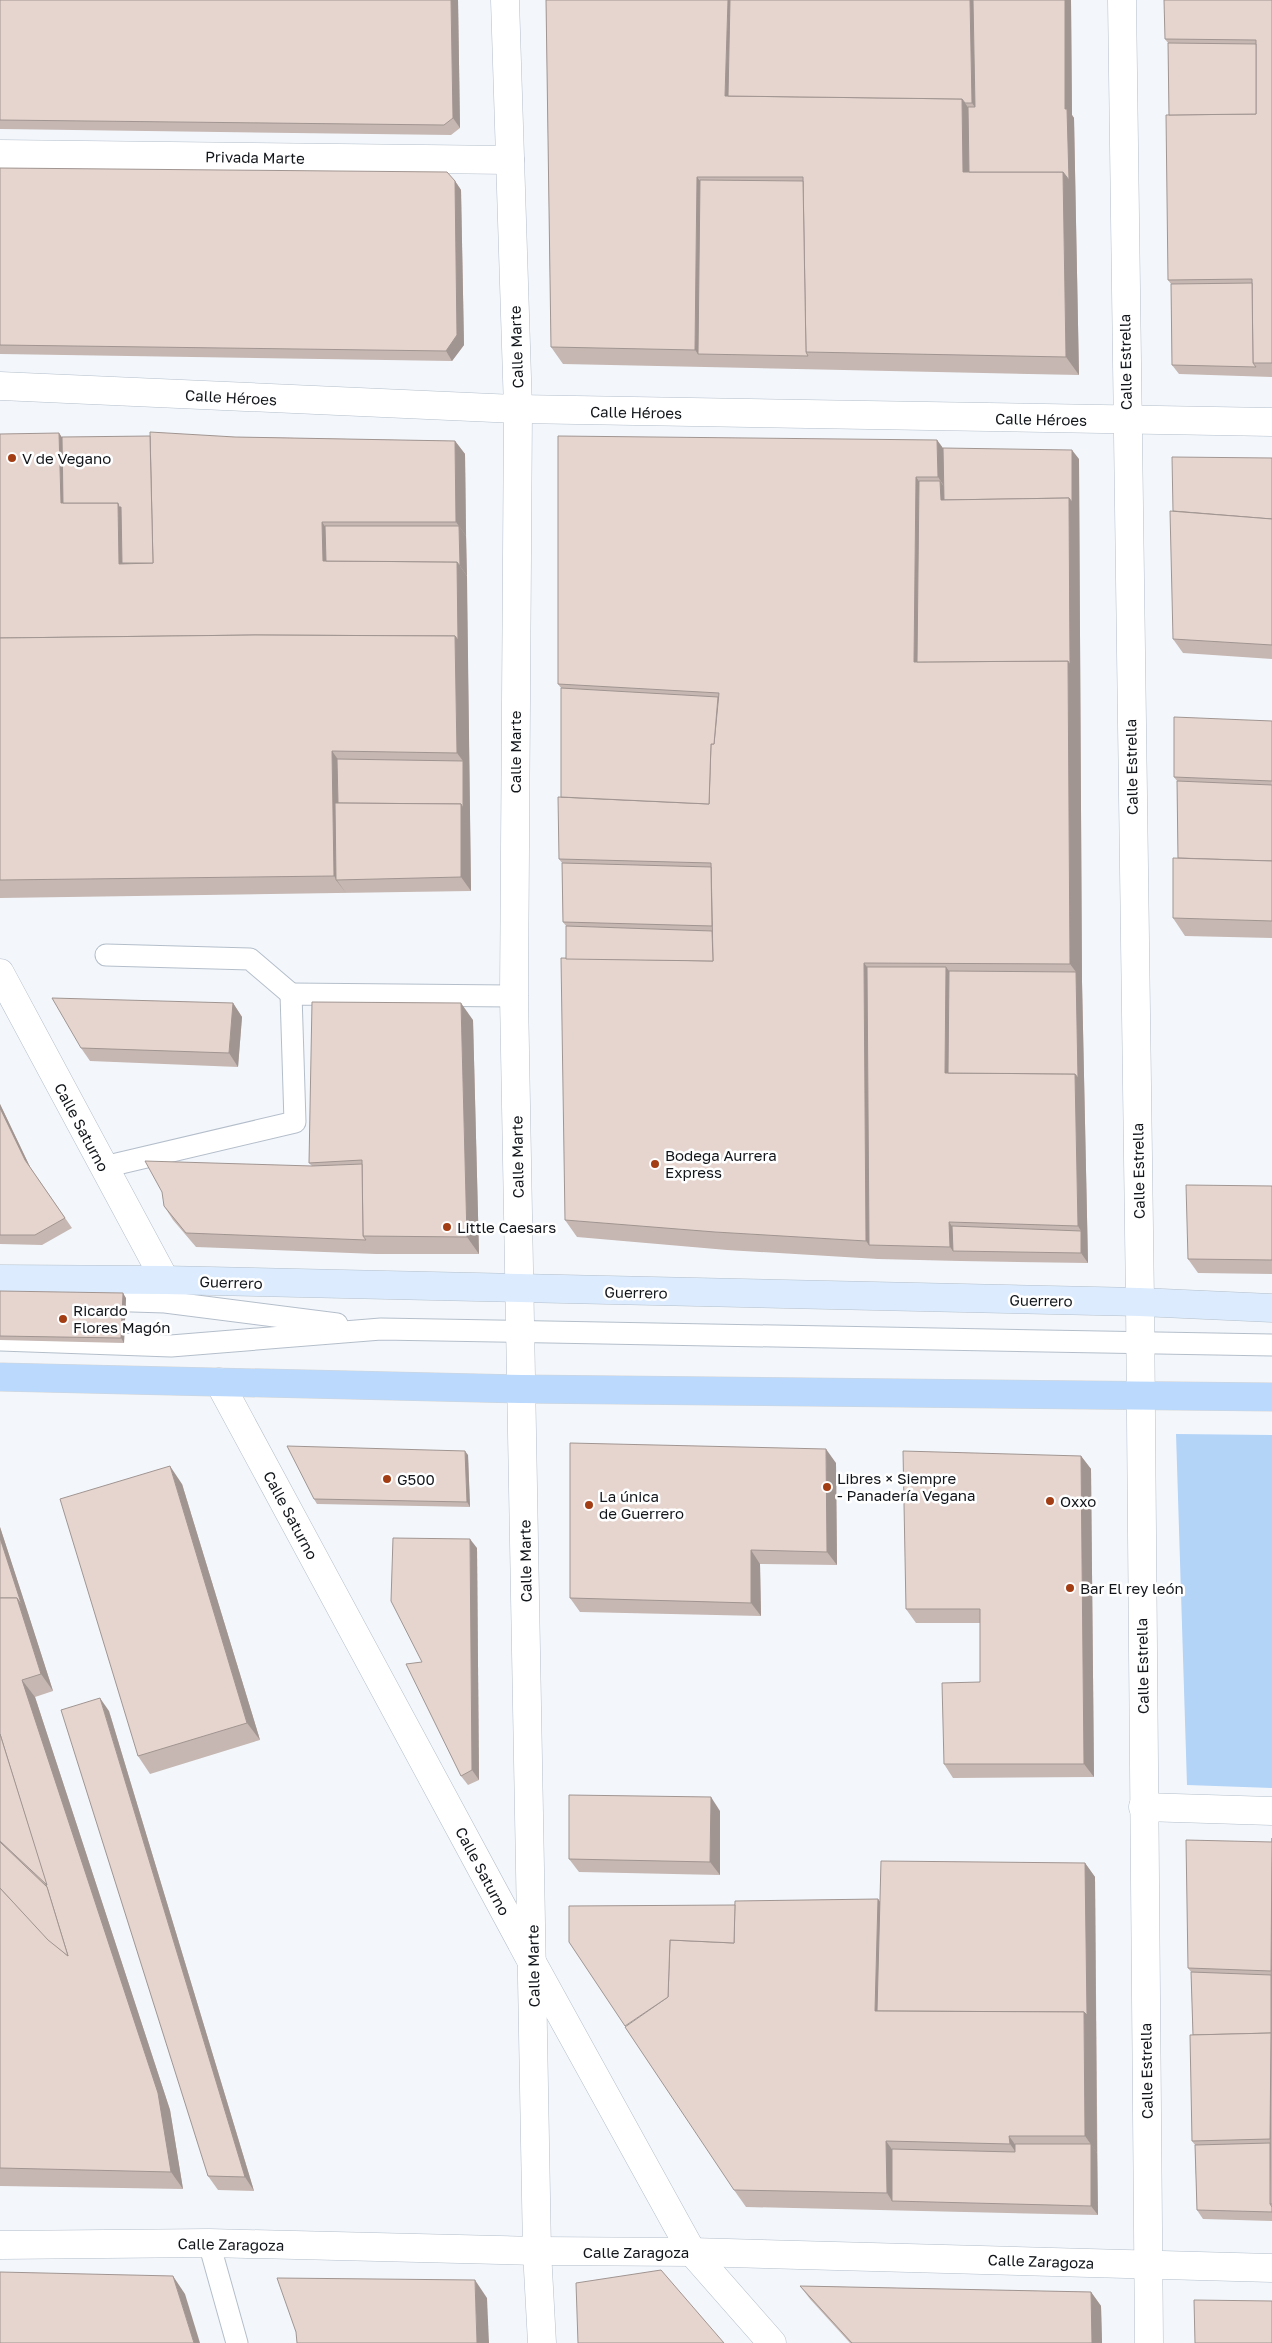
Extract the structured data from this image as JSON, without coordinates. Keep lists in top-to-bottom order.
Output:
{
  "streets": {
    "main road": ["Guerrero"],
    "street": [
      "Privada Marte",
      "Calle Marte",
      "Calle Estrella",
      "Calle Héroes",
      "Calle Saturno",
      "Calle Zaragoza"
    ]
  },
  "crossings": [
    ["Privada Marte", "Calle Marte"],
    ["Calle Marte", "Calle Héroes"],
    ["Calle Marte", "Calle Saturno"],
    ["Calle Marte", "Guerrero"],
    ["Calle Marte", "Calle Zaragoza"],
    ["Calle Estrella", "Calle Héroes"],
    ["Calle Estrella", "Guerrero"],
    ["Calle Estrella", "Calle Zaragoza"],
    ["Calle Saturno", "Guerrero"],
    ["Calle Saturno", "Calle Zaragoza"]
  ],
  "places": [
    "V de Vegano",
    "Bodega Aurrera Express",
    "Little Caesars",
    "Ricardo Flores Magón",
    "G500",
    "Libres × Siempre - Panadería Vegana",
    "Oxxo",
    "La única de Guerrero",
    "Bar El rey león"
  ]
}
